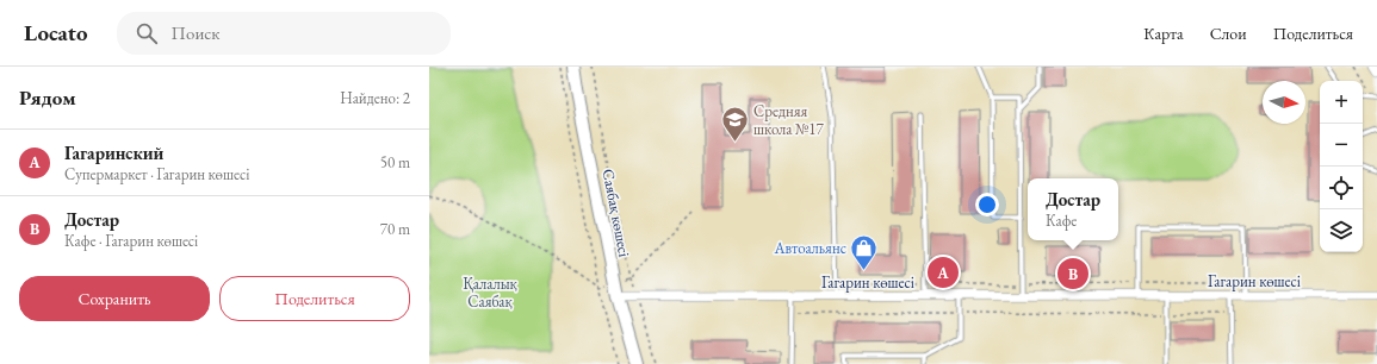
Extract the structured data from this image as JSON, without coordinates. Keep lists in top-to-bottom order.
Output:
{
  "streets": {
    "street": ["Саябақ көшесі", "Гагарин көшесі"]
  },
  "crossings": [
    ["Саябақ көшесі", "Гагарин көшесі"]
  ],
  "parks": ["Қалалық Саябақ"],
  "places": {
    "school or university": ["Средняя школа №17"],
    "shop": ["Автоальянс"]
  },
  "north": "right",
  "page": {
    "header": "Locato",
    "search": "Поиск",
    "nav": ["Карта", "Слои", "Поделиться"],
    "heading": ["Рядом", "Найдено: 2"],
    "map_buttons": ["+", "−"],
    "list": [
      {
        "mark": "A",
        "name": "Гагаринский",
        "note": "Супермаркет · Гагарин көшесі",
        "value": "50 m"
      },
      {
        "mark": "B",
        "name": "Достар",
        "note": "Кафе · Гагарин көшесі",
        "value": "70 m"
      }
    ],
    "popup": ["Достар", "Кафе"],
    "pins": ["A", "B"],
    "buttons": ["Сохранить", "Поделиться"]
  }
}
